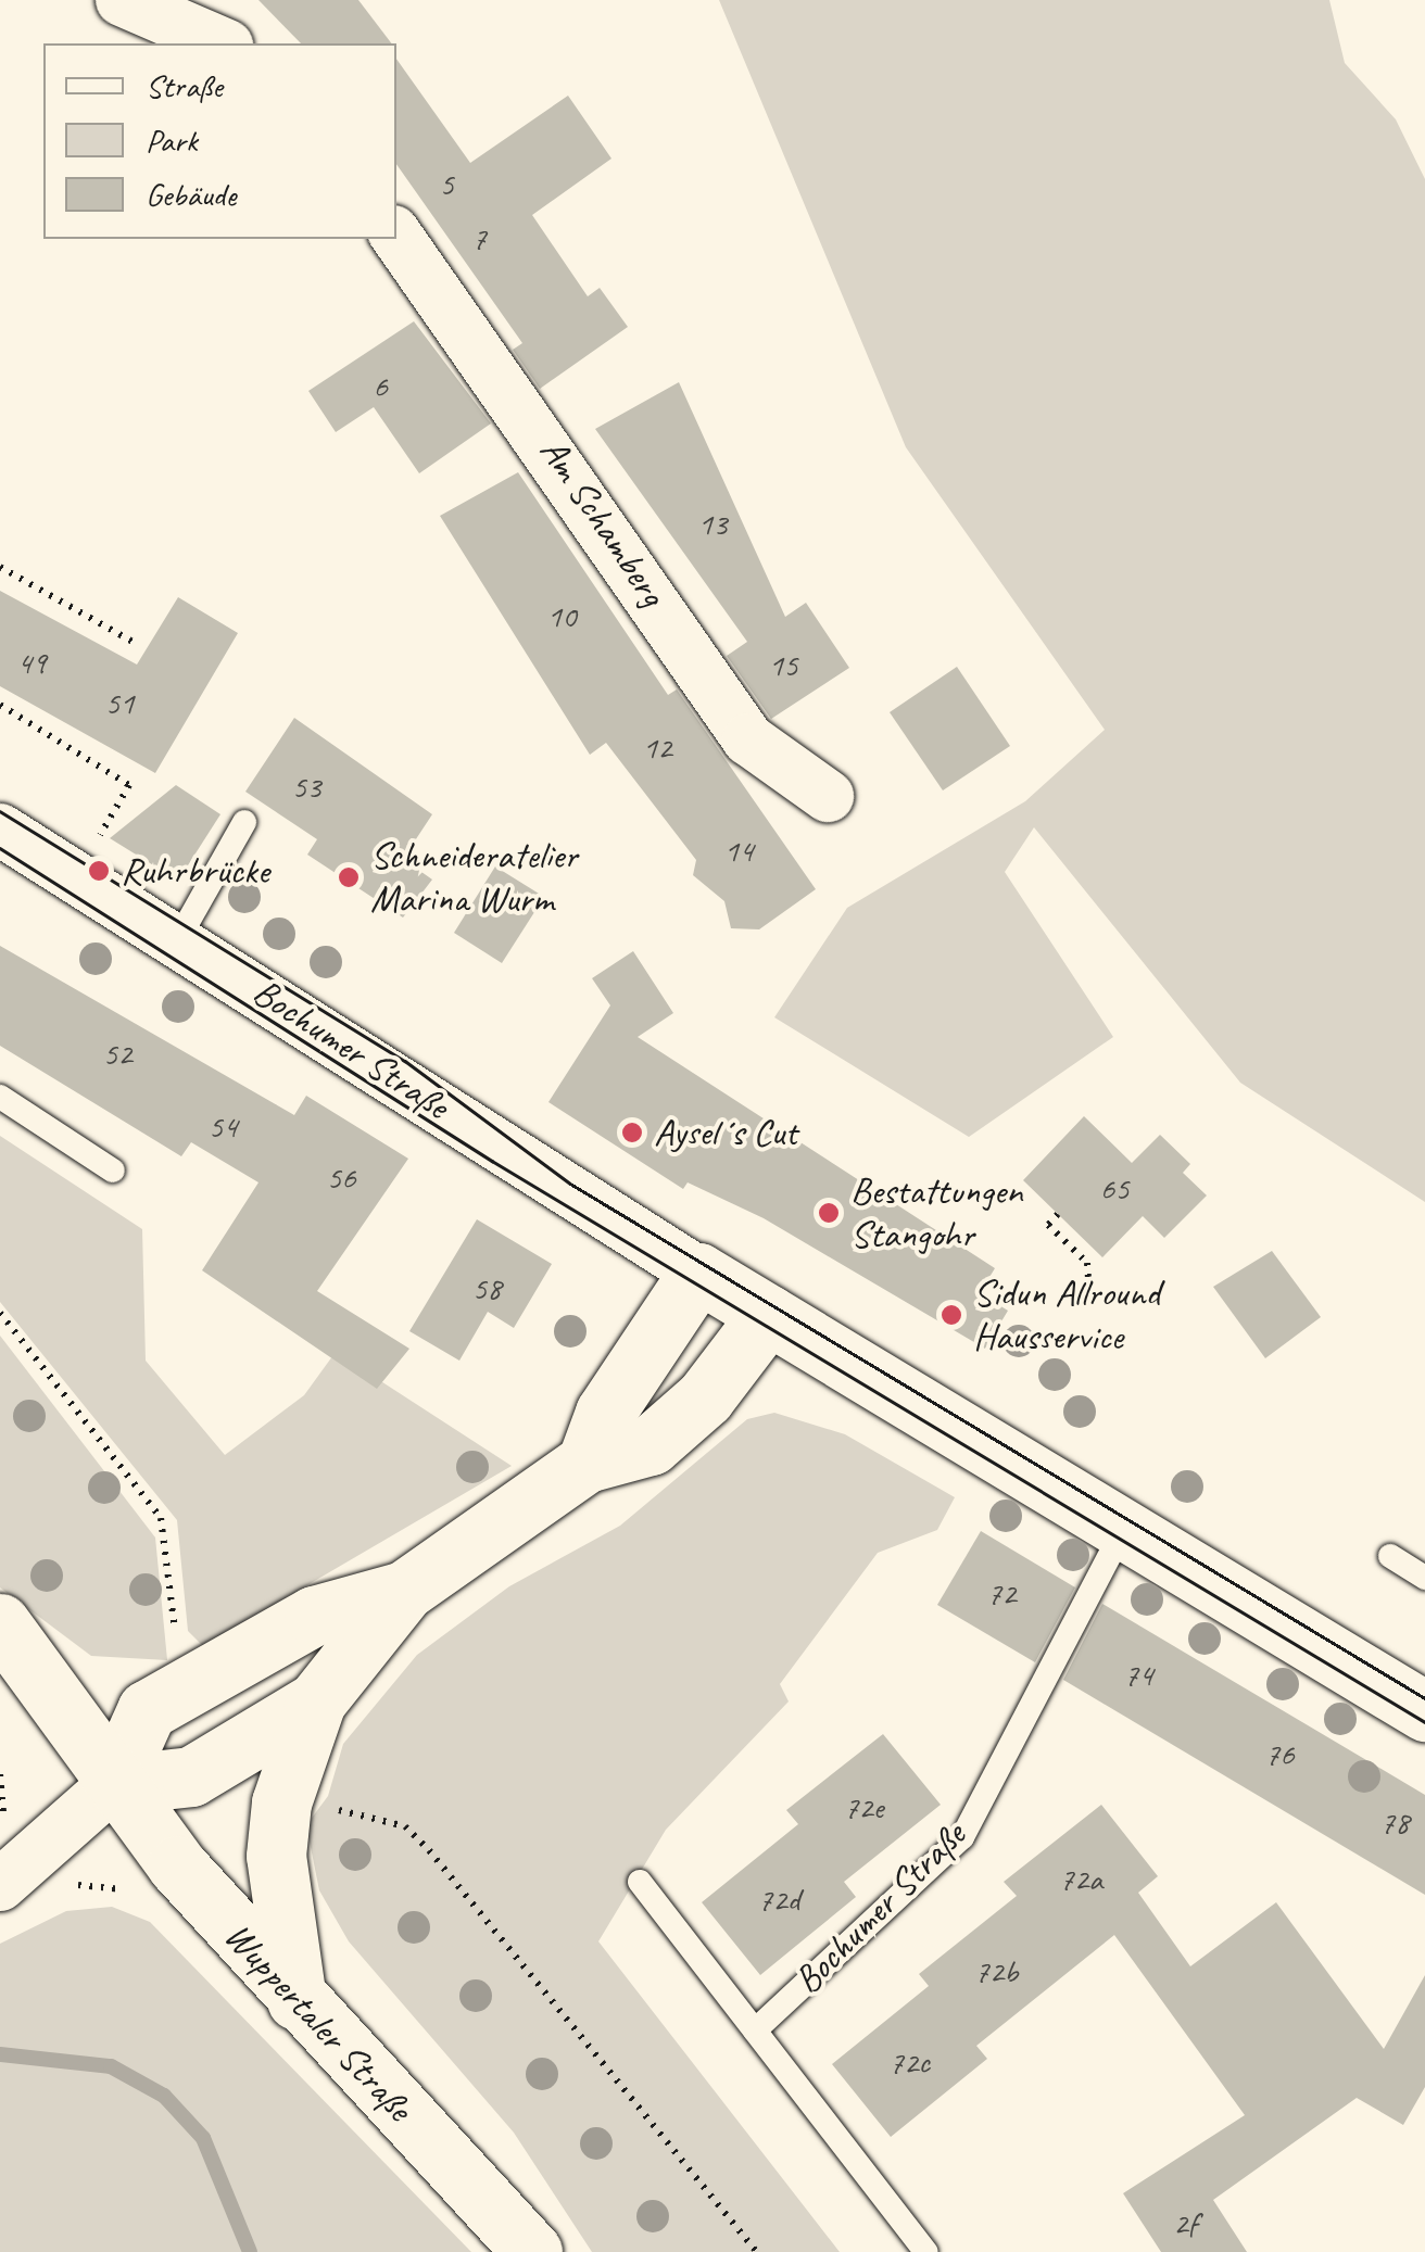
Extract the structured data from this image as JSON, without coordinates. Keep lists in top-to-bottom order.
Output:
{
  "streets": {
    "street": ["Am Schamberg", "Bochumer Straße", "Wuppertaler Straße"]
  },
  "places": [
    "Ruhrbrücke",
    "Schneideratelier Marina Wurm",
    "Aysel´s Cut",
    "Bestattungen Stangohr",
    "Sidun Allround Hausservice"
  ],
  "house_numbers": [
    "5",
    "7",
    "6",
    "13",
    "10",
    "49",
    "15",
    "51",
    "12",
    "53",
    "14",
    "52",
    "54",
    "56",
    "65",
    "58",
    "72",
    "74",
    "76",
    "72e",
    "78",
    "72a",
    "72d",
    "72b",
    "72c",
    "2f"
  ],
  "legend": ["Straße", "Park", "Gebäude"]
}
